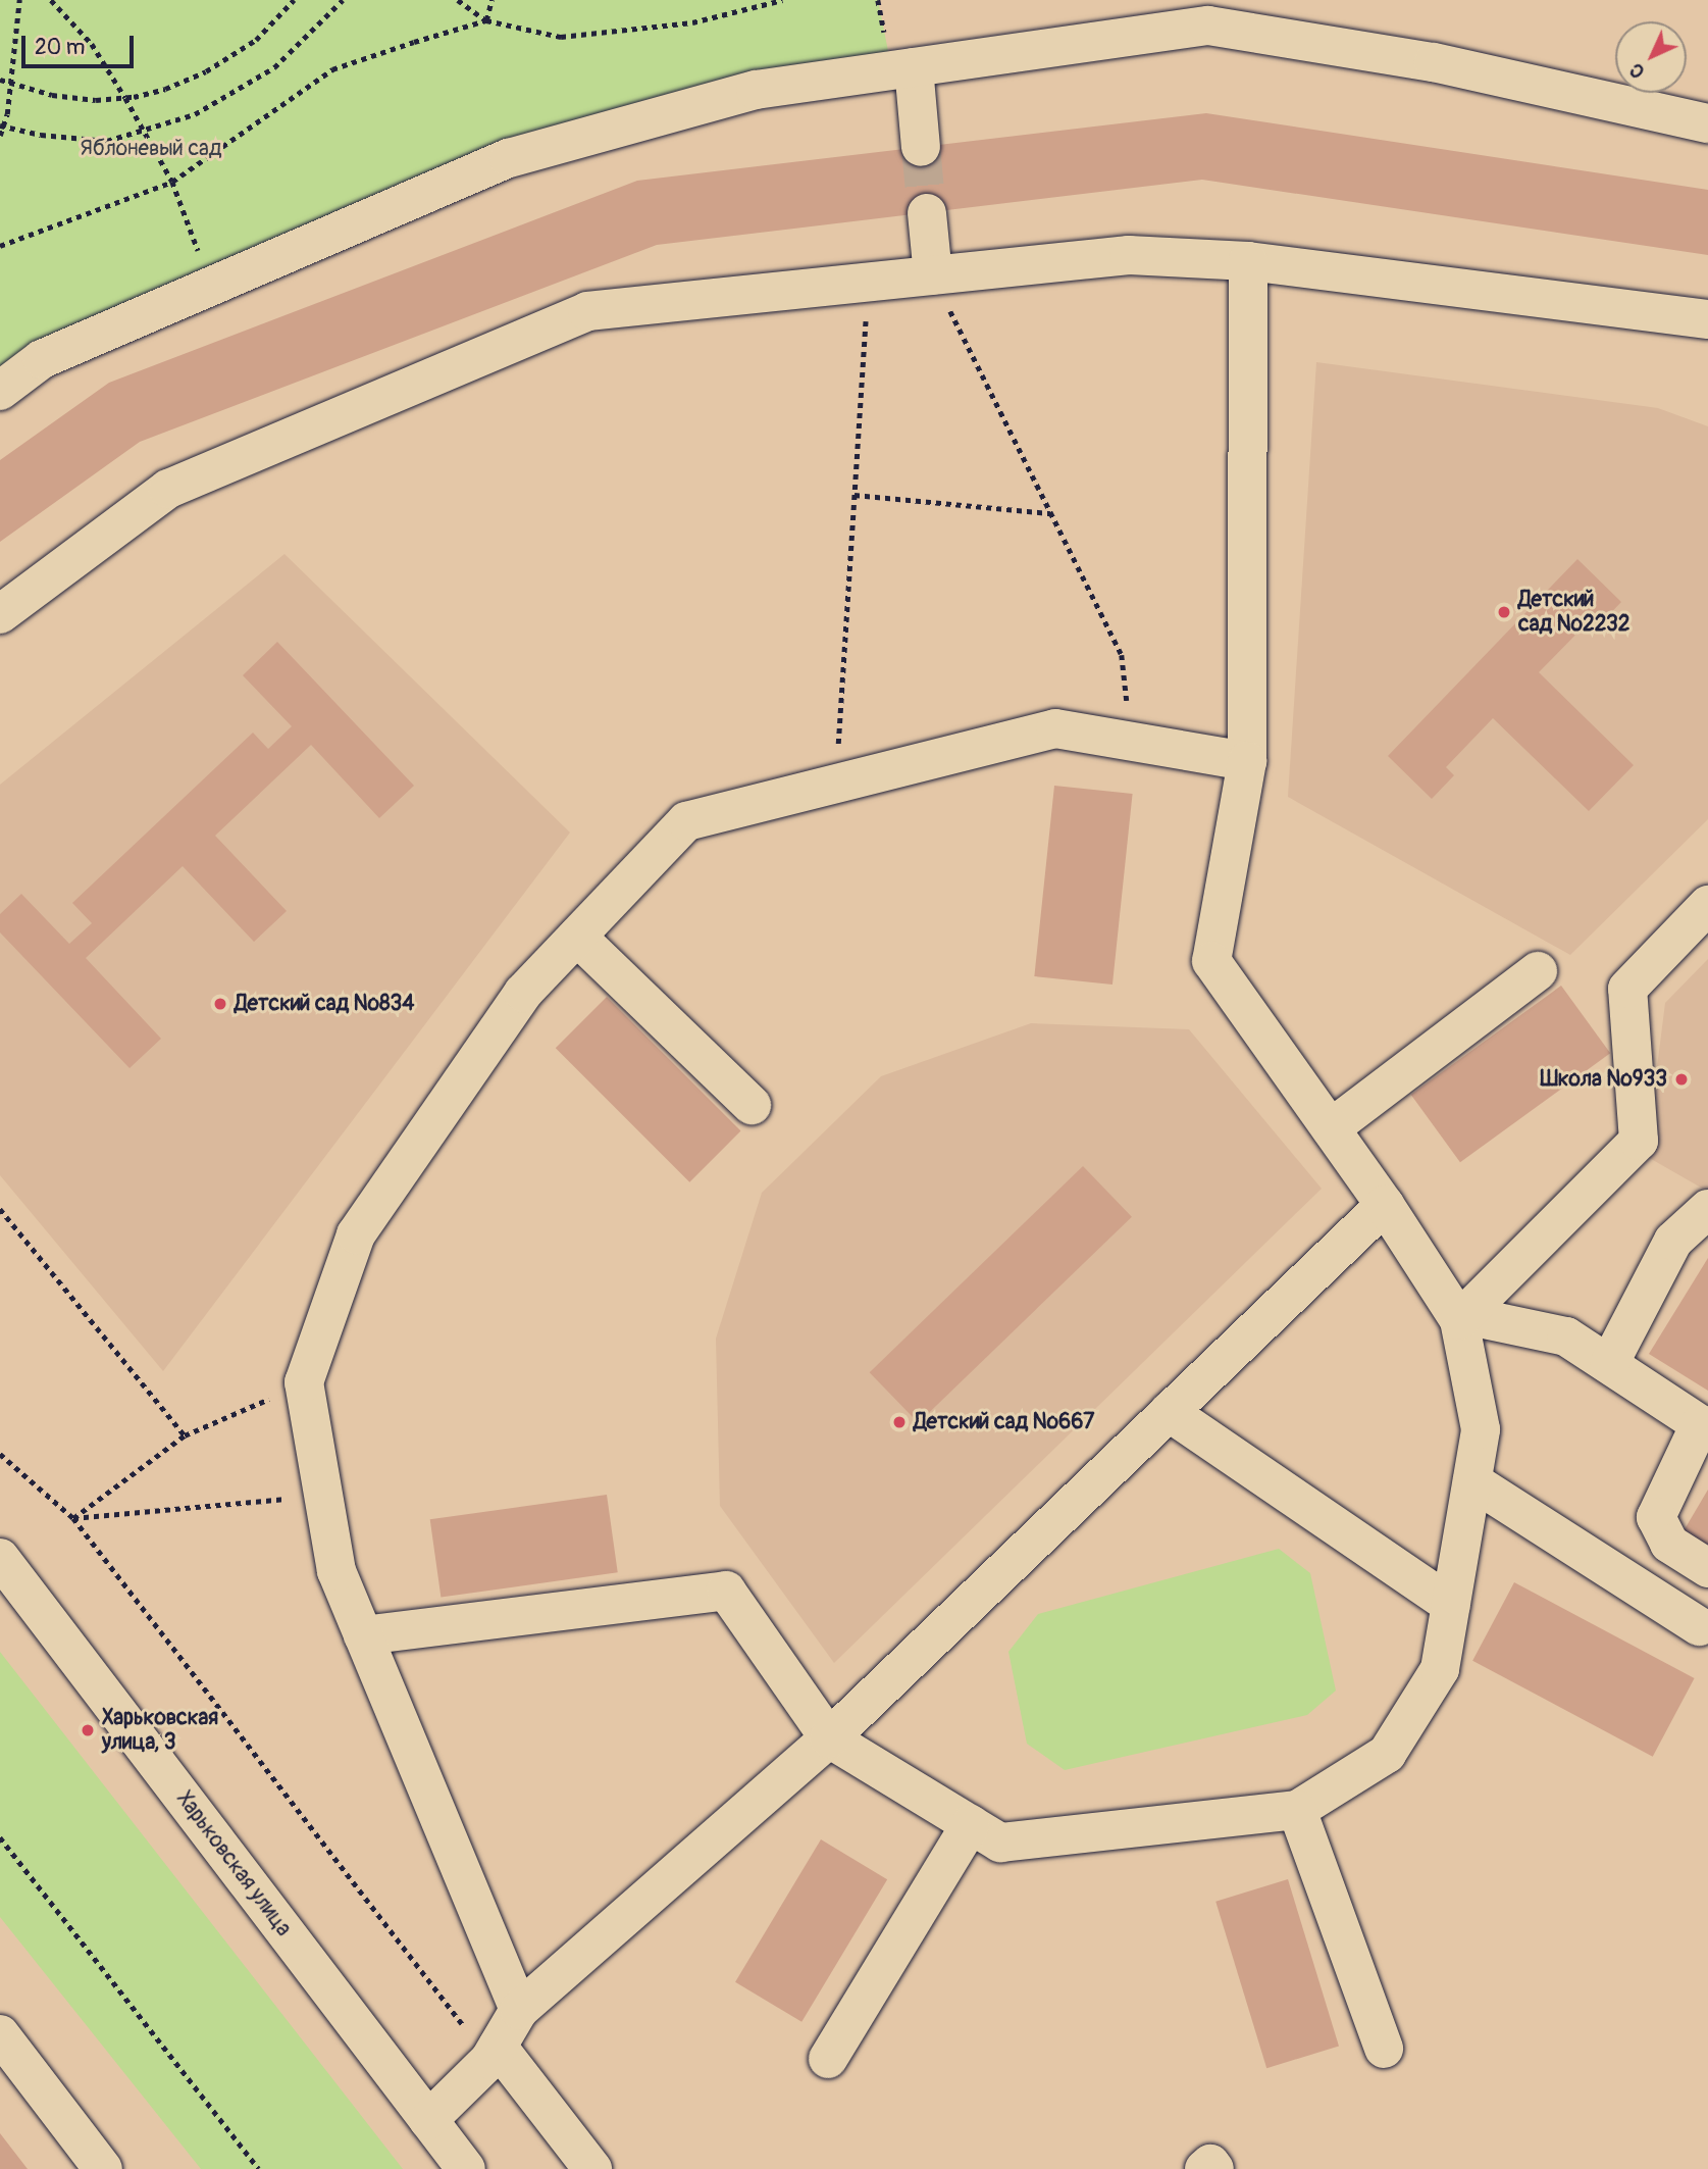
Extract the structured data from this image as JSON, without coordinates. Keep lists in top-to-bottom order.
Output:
{
  "streets": {
    "street": ["Харьковская улица"]
  },
  "parks": ["Яблоневый сад"],
  "places": [
    "Детский сад №2232",
    "Детский сад №834",
    "Школа №933",
    "Детский сад №667",
    "Харьковская улица, 3"
  ],
  "scale_bar": "20 m",
  "north": "bottom left"
}
